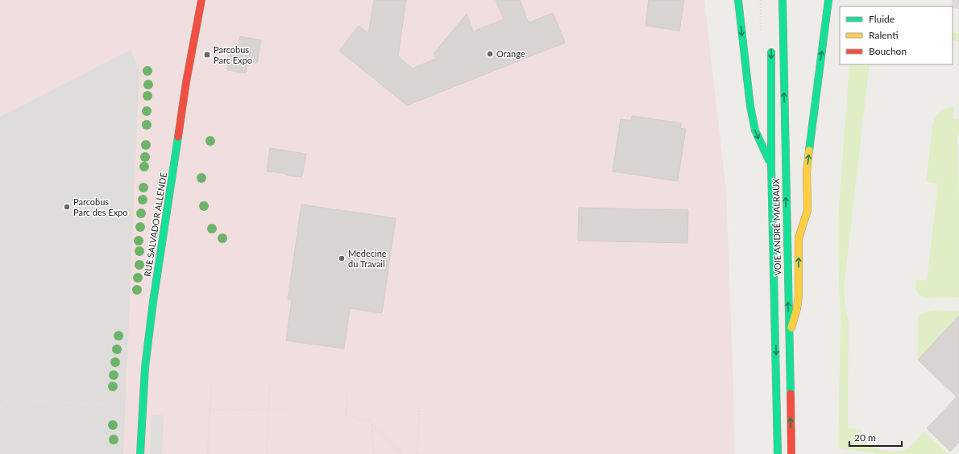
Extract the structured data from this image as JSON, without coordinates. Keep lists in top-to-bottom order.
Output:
{
  "streets": {
    "main road": ["RUE SALVADOR ALLENDE", "VOIE ANDRÉ MALRAUX"]
  },
  "places": {
    "other": ["Orange", "Parcobus Parc des Expo", "Medecine du Travail"],
    "transit": ["Parcobus Parc Expo"]
  },
  "legend": ["Fluide", "Ralenti", "Bouchon"],
  "scale_bar": "20 m"
}
